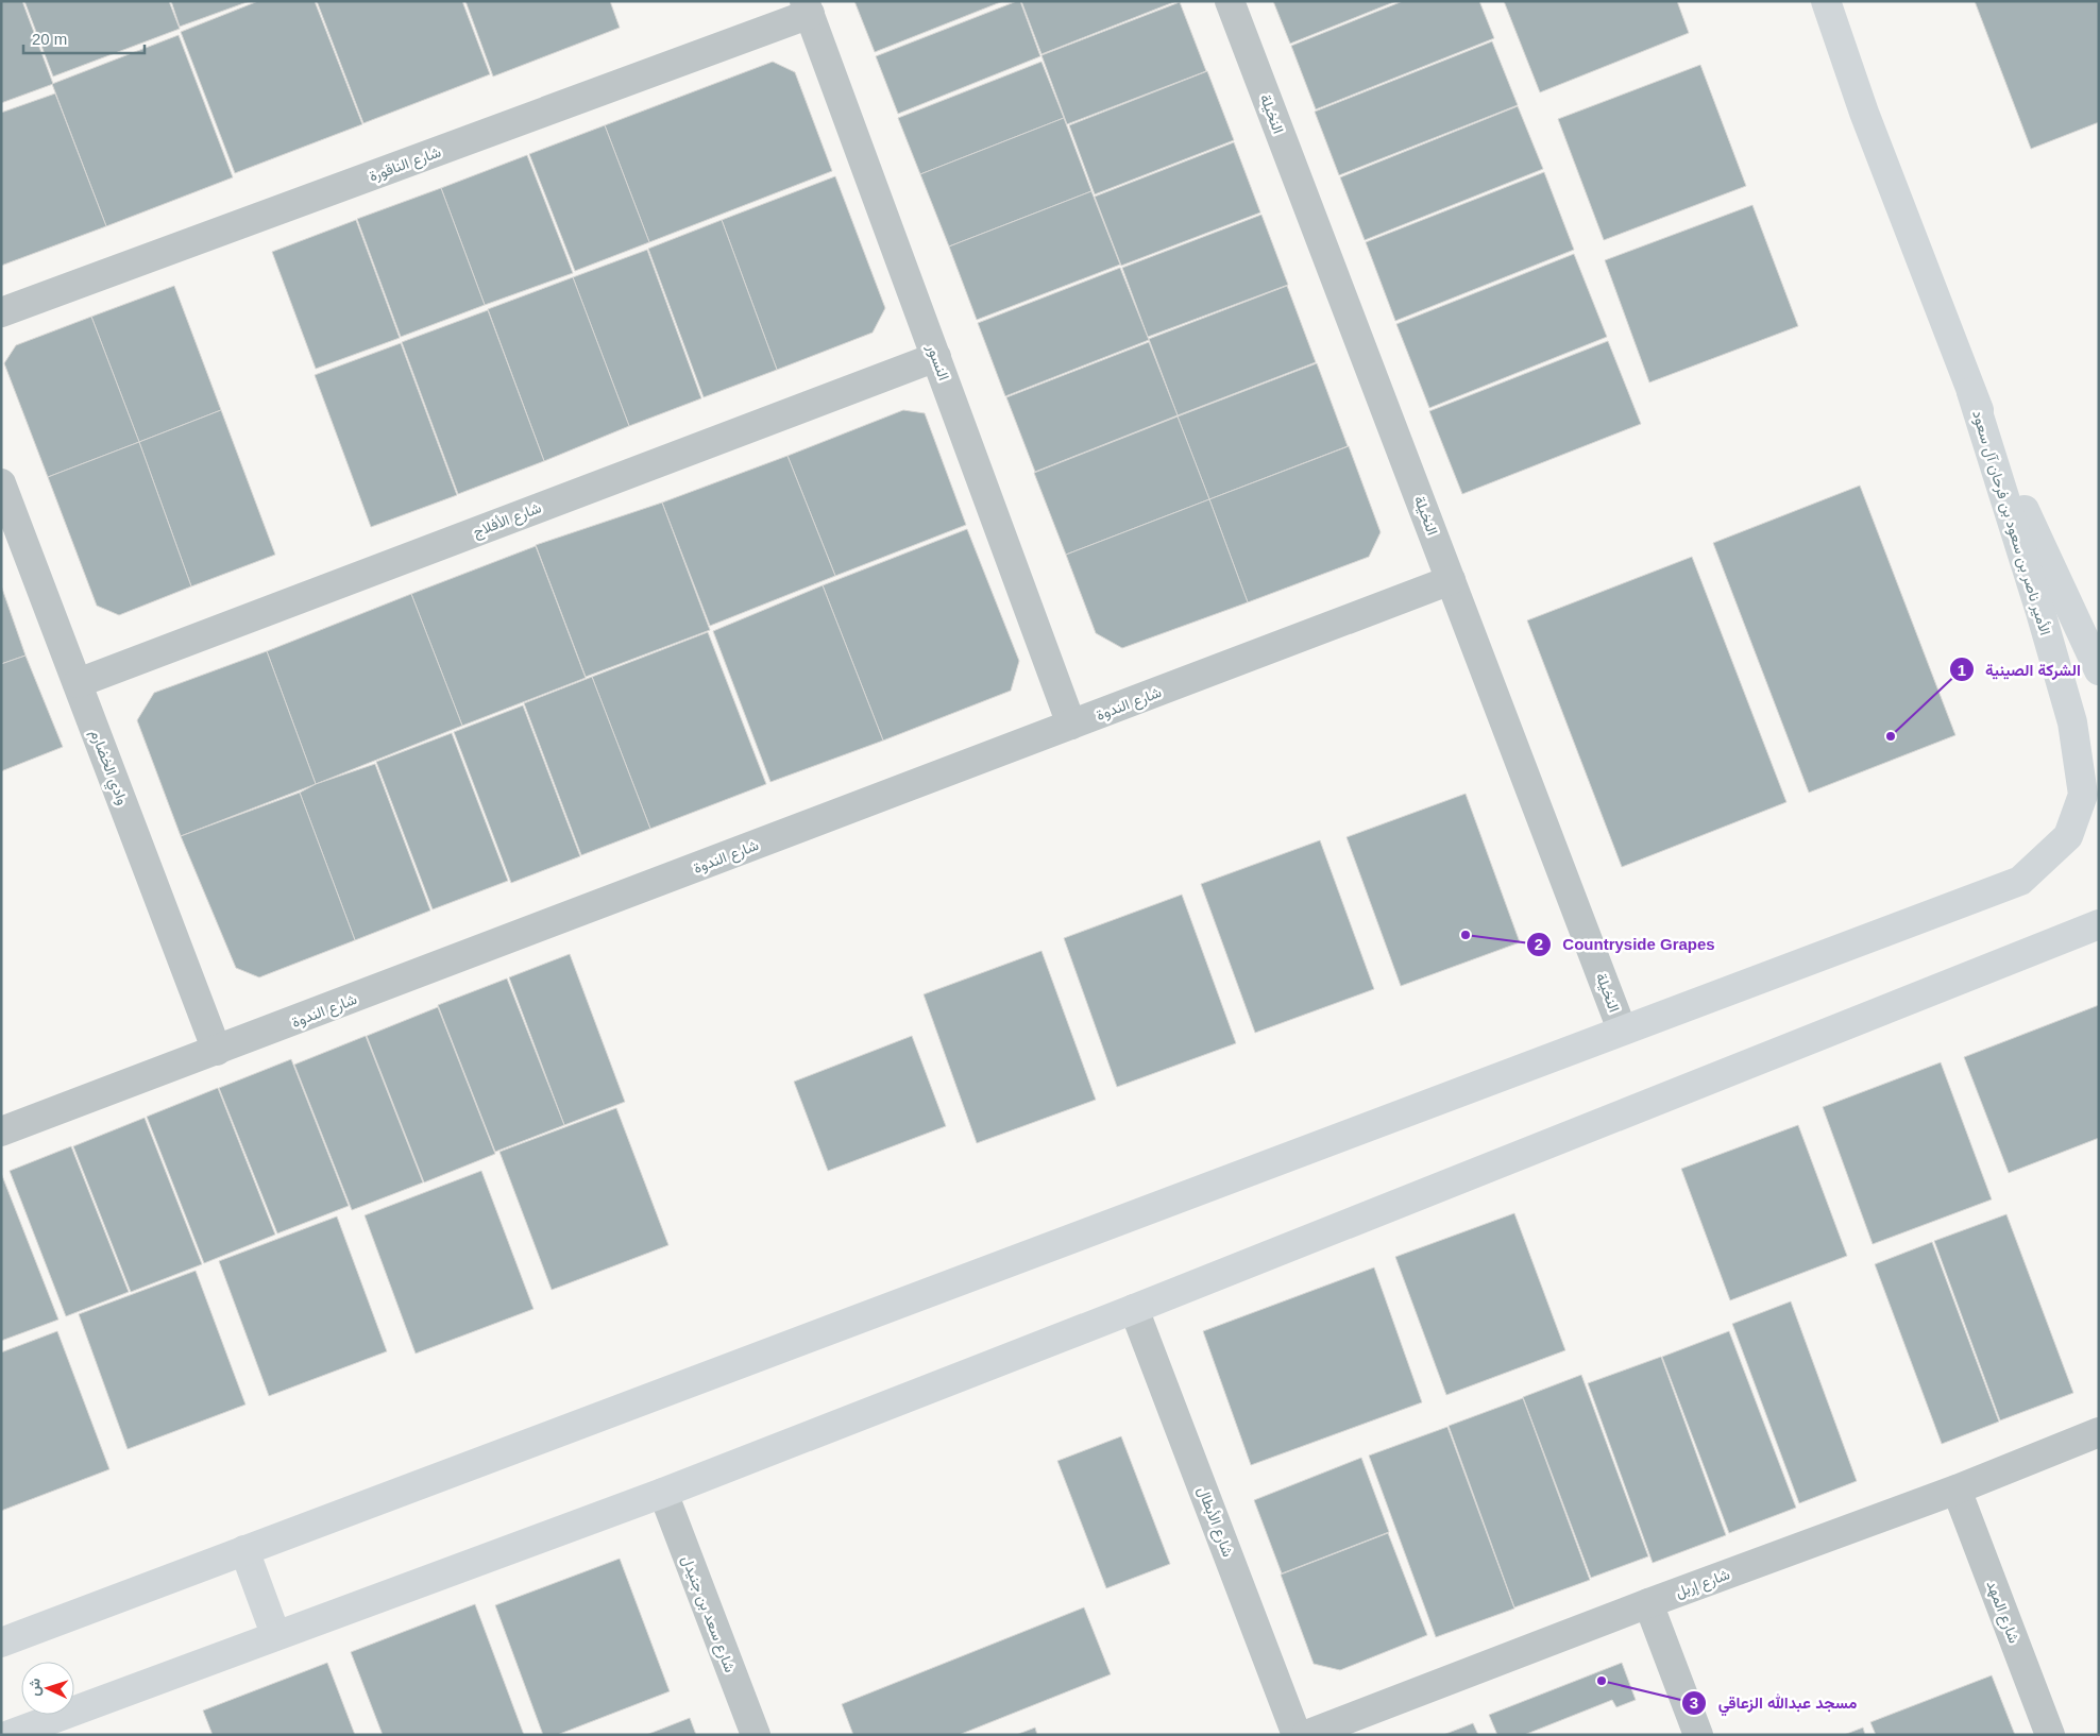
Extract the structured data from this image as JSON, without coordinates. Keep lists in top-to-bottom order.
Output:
{
  "streets": {
    "street": [
      "النخيلة",
      "شارع الناقورة",
      "النسور",
      "شارع الأفلاج",
      "الأمير ناصر بن سعود بن فرحان آل سعود",
      "شارع الندوة",
      "وادي الخضارم",
      "شارع الأبطال",
      "شارع إربل",
      "شارع المهد",
      "شارع سعد بن جنيدل"
    ]
  },
  "crossings": [
    ["النخيلة", "الأمير ناصر بن سعود بن فرحان آل سعود"],
    ["النخيلة", "شارع الندوة"],
    ["شارع الناقورة", "النسور"],
    ["النسور", "شارع الأفلاج"],
    ["النسور", "شارع الندوة"],
    ["شارع الأفلاج", "وادي الخضارم"],
    ["شارع الندوة", "وادي الخضارم"],
    ["شارع إربل", "شارع المهد"]
  ],
  "places": ["الشركة الصينية", "Countryside Grapes", "مسجد عبدالله الزعاقي"],
  "scale_bar": "20 m",
  "north": "left"
}
